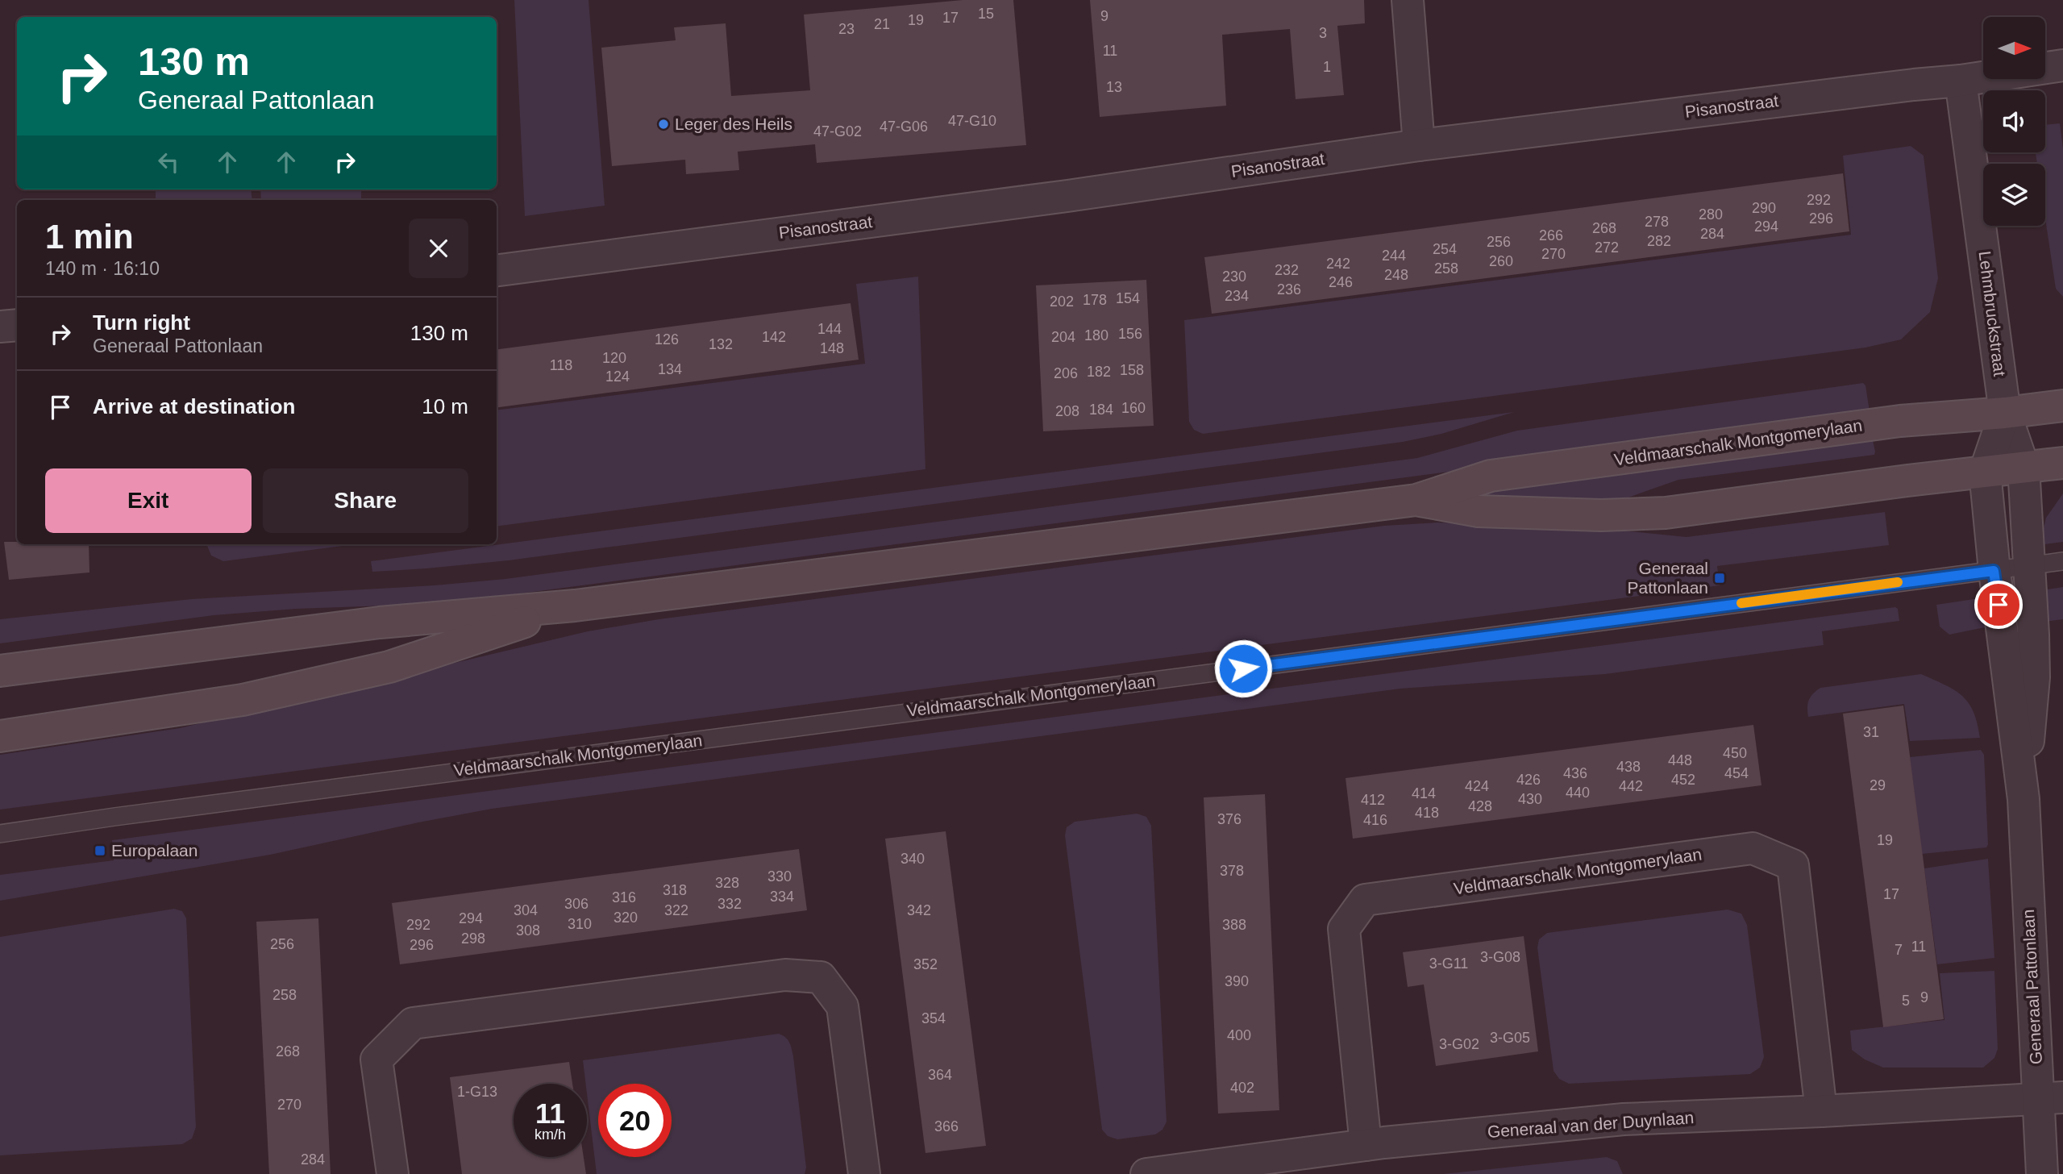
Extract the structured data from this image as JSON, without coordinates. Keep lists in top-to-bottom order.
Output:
{
  "streets": {
    "main road": ["Veldmaarschalk Montgomerylaan"],
    "street": [
      "Pisanostraat",
      "Lehmbruckstraat",
      "Generaal Pattonlaan",
      "Generaal van der Duynlaan"
    ]
  },
  "crossings": [
    ["Pisanostraat", "Lehmbruckstraat"],
    ["Lehmbruckstraat", "Veldmaarschalk Montgomerylaan"],
    ["Lehmbruckstraat", "Generaal Pattonlaan"],
    ["Veldmaarschalk Montgomerylaan", "Generaal Pattonlaan"],
    ["Veldmaarschalk Montgomerylaan", "Generaal van der Duynlaan"],
    ["Generaal Pattonlaan", "Generaal van der Duynlaan"]
  ],
  "places": {
    "other": ["Leger des Heils"],
    "transit": ["Generaal Pattonlaan", "Europalaan"]
  },
  "house_numbers": [
    "15",
    "9",
    "17",
    "19",
    "21",
    "23",
    "3",
    "11",
    "1",
    "13",
    "47-G10",
    "47-G06",
    "47-G02",
    "292",
    "290",
    "280",
    "296",
    "278",
    "294",
    "268",
    "284",
    "266",
    "282",
    "256",
    "272",
    "254",
    "270",
    "244",
    "260",
    "242",
    "258",
    "232",
    "248",
    "230",
    "246",
    "236",
    "234",
    "154",
    "178",
    "202",
    "144",
    "156",
    "180",
    "142",
    "204",
    "126",
    "132",
    "148",
    "120",
    "118",
    "134",
    "158",
    "182",
    "206",
    "124",
    "160",
    "184",
    "208",
    "31",
    "450",
    "448",
    "438",
    "436",
    "454",
    "426",
    "452",
    "29",
    "424",
    "442",
    "440",
    "414",
    "430",
    "412",
    "428",
    "418",
    "376",
    "416",
    "19",
    "340",
    "378",
    "330",
    "328",
    "318",
    "17",
    "334",
    "316",
    "306",
    "332",
    "304",
    "322",
    "342",
    "320",
    "294",
    "310",
    "292",
    "388",
    "308",
    "298",
    "256",
    "296",
    "11",
    "7",
    "3-G08",
    "3-G11",
    "352",
    "390",
    "258",
    "9",
    "5",
    "354",
    "400",
    "3-G05",
    "3-G02",
    "268",
    "364",
    "402",
    "1-G13",
    "270",
    "366",
    "284"
  ],
  "north": "right",
  "page": {
    "turn": ["130 m", "Generaal Pattonlaan"],
    "heading": ["1 min", "140 m · 16:10"],
    "list": [
      {
        "name": "Turn right",
        "note": "Generaal Pattonlaan",
        "value": "130 m"
      },
      {
        "name": "Arrive at destination",
        "value": "10 m"
      }
    ],
    "buttons": ["Exit", "Share"],
    "speed": "11 km/h",
    "limit": "20"
  }
}
